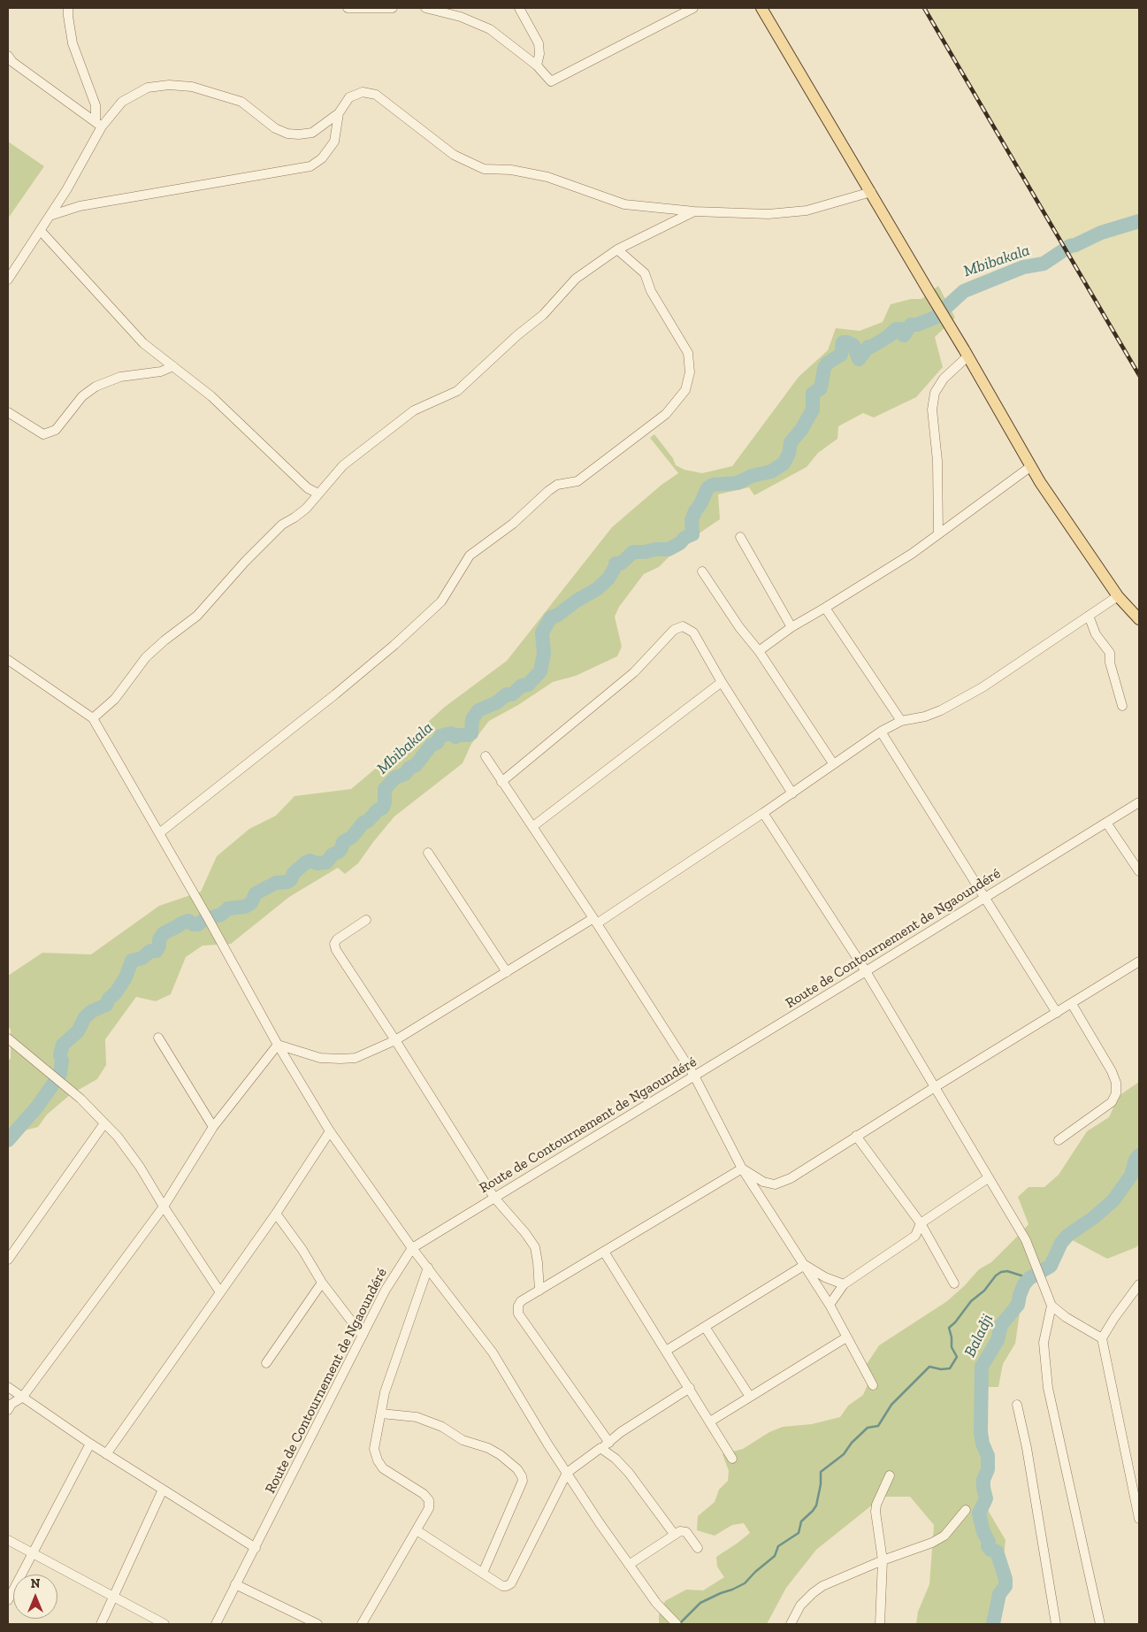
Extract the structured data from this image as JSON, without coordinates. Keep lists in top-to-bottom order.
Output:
{
  "streets": {
    "street": ["Route de Contournement de Ngaoundéré"]
  },
  "water": ["Mbibakala", "Baladji"],
  "north": "top"
}
